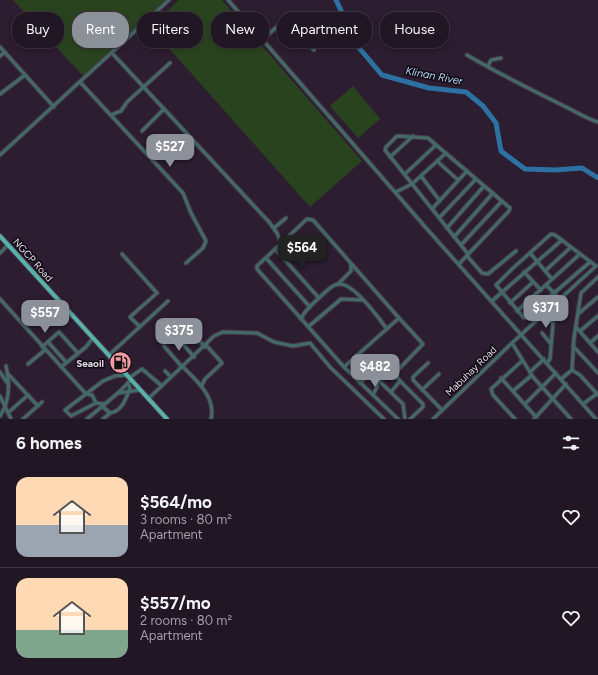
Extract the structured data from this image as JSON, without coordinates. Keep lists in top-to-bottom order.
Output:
{
  "streets": {
    "main road": ["NGCP Road"],
    "street": ["Mabuhay Road"]
  },
  "water": ["Klinan River"],
  "places": {
    "fuel station": ["Seaoil"]
  },
  "page": {
    "chip": [
      "Buy",
      "Rent",
      "Filters",
      "New",
      "Apartment",
      "House"
    ],
    "price": [
      "$527",
      "$564",
      "$371",
      "$557",
      "$375",
      "$482"
    ],
    "heading": "6 homes",
    "list": [
      {
        "name": "$564/mo",
        "note": "3 rooms · 80 m² · Apartment"
      },
      {
        "name": "$557/mo",
        "note": "2 rooms · 80 m² · Apartment"
      }
    ]
  }
}
